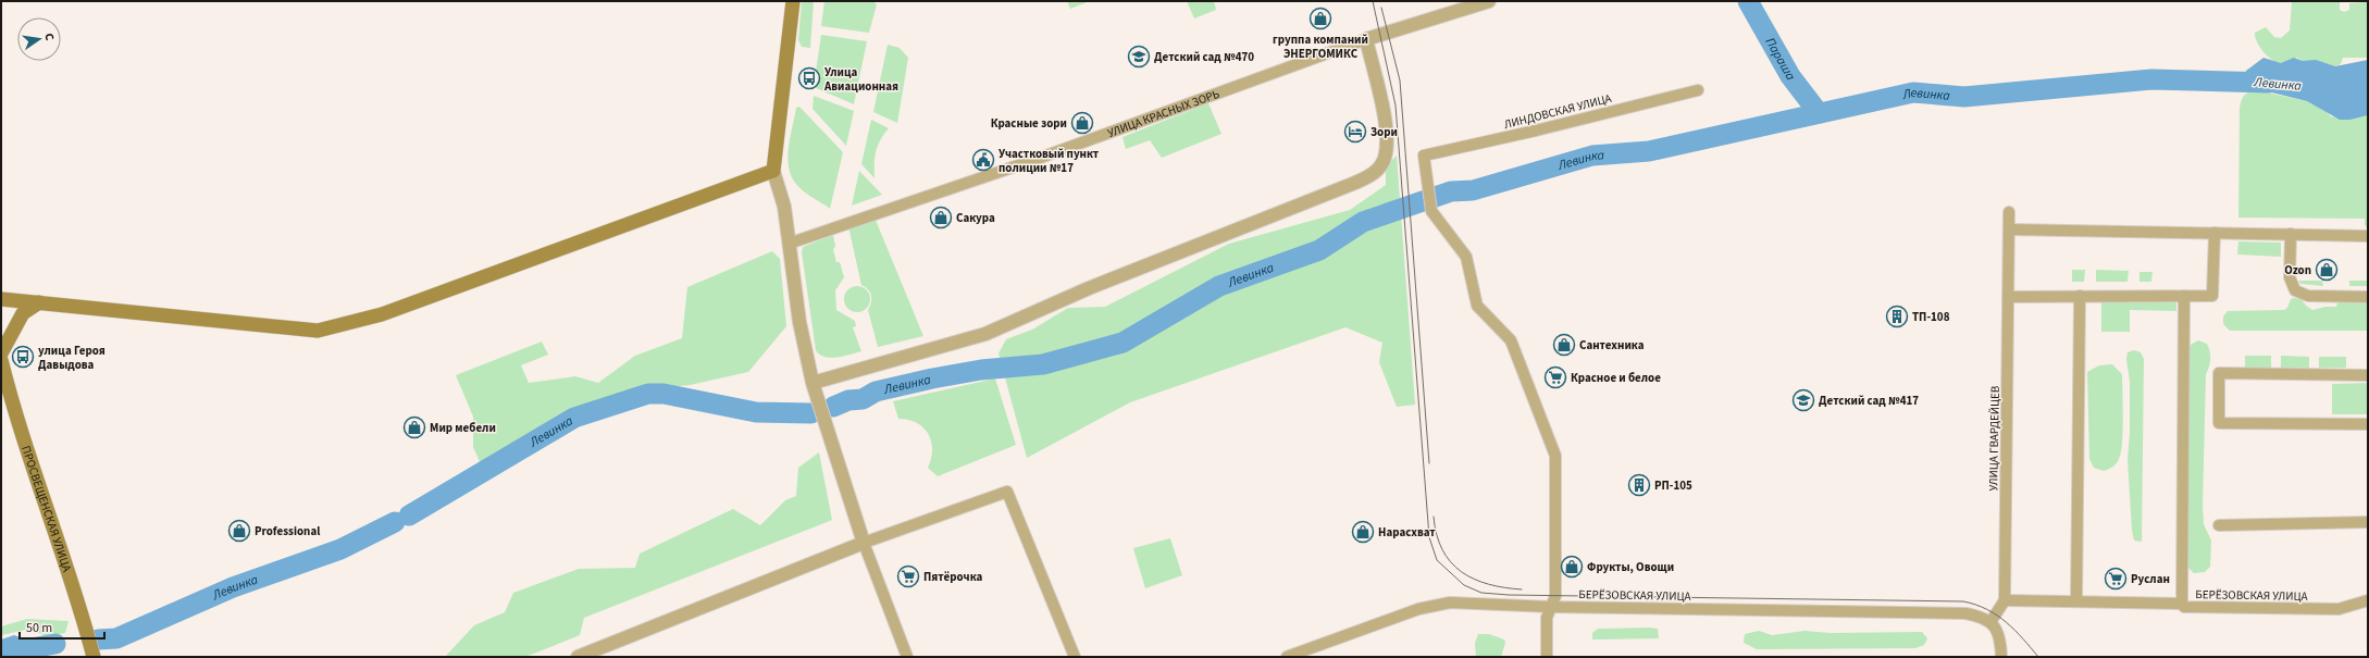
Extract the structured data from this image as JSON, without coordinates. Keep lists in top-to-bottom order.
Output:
{
  "streets": {
    "main road": ["ПРОСВЕЩЕНСКАЯ УЛИЦА"],
    "street": [
      "ЛИНДОВСКАЯ УЛИЦА",
      "УЛИЦА КРАСНЫХ ЗОРЬ",
      "УЛИЦА ГВАРДЕЙЦЕВ",
      "БЕРЁЗОВСКАЯ УЛИЦА"
    ]
  },
  "crossings": [
    ["ЛИНДОВСКАЯ УЛИЦА", "БЕРЁЗОВСКАЯ УЛИЦА"],
    ["УЛИЦА ГВАРДЕЙЦЕВ", "БЕРЁЗОВСКАЯ УЛИЦА"]
  ],
  "water": ["Параша", "Левинка"],
  "places": {
    "shop": [
      "группа компаний ЭНЕРГОМИКС",
      "Красные зори",
      "Сакура",
      "Ozon",
      "Сантехника",
      "Мир мебели",
      "Professional",
      "Нарасхват",
      "Фрукты, Овощи"
    ],
    "school or university": ["Детский сад №470", "Детский сад №417"],
    "bus stop": ["Улица Авиационная", "улица Героя Давыдова"],
    "hotel": ["Зори"],
    "public building": ["Участковый пункт полиции №17"],
    "building": ["ТП-108", "РП-105"],
    "supermarket": ["Красное и белое", "Пятёрочка", "Руслан"]
  },
  "scale_bar": "50 m",
  "north": "right"
}
